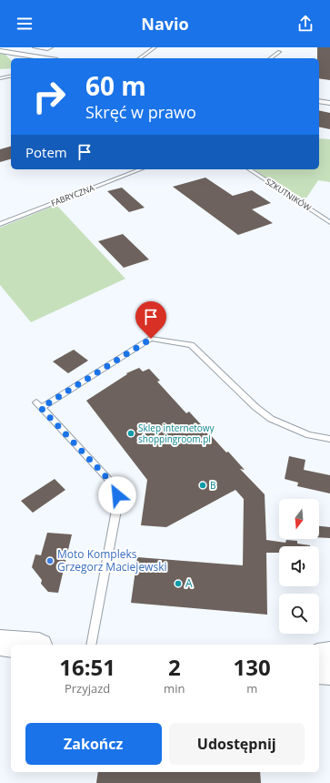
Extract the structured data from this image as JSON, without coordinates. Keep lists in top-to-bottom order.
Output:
{
  "streets": {
    "lane": ["SZKUTNIKÓW", "FABRYCZNA"]
  },
  "places": [
    "Sklep internetowy shoppingroom.pl",
    "B",
    "Moto Kompleks Grzegorz Maciejewski",
    "A"
  ],
  "north": "bottom",
  "page": {
    "header": "Navio",
    "turn": ["60 m", "Skręć w prawo"],
    "then": "Potem",
    "eta": [
      "16:51",
      "Przyjazd",
      "2",
      "min",
      "130",
      "m"
    ],
    "buttons": ["Zakończ", "Udostępnij"]
  }
}
